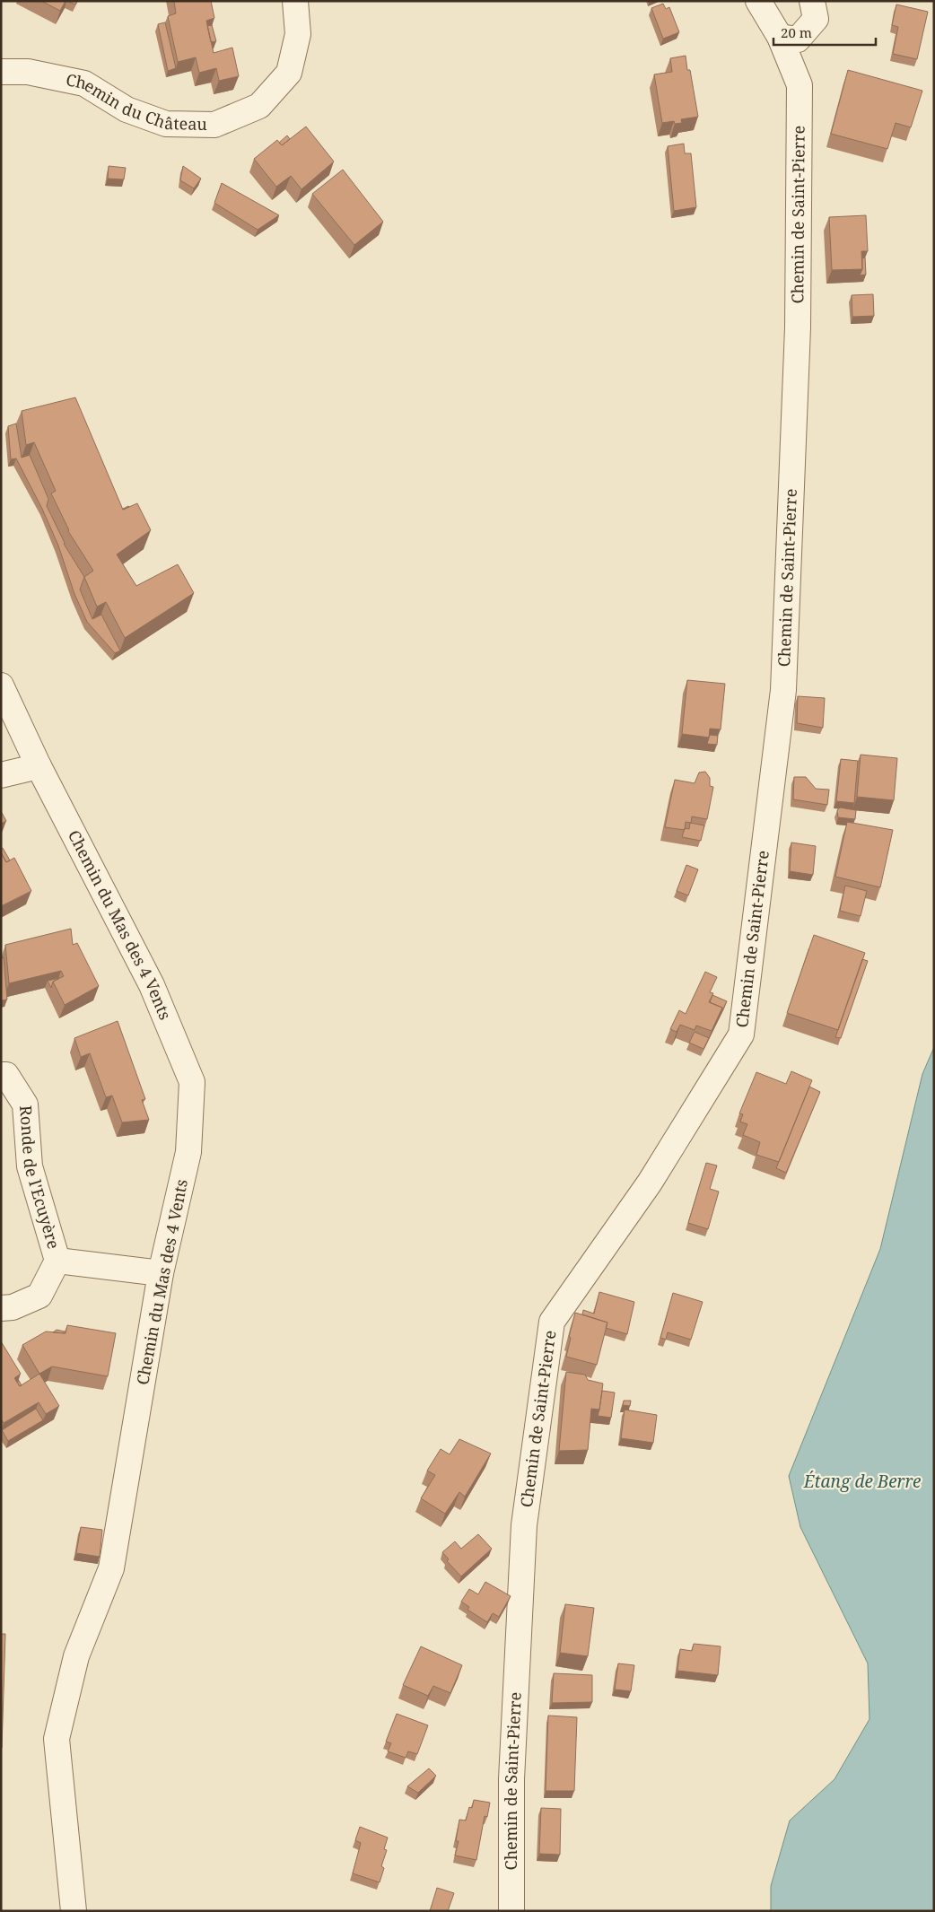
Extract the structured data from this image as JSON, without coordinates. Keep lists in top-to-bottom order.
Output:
{
  "streets": {
    "street": [
      "Chemin du Château",
      "Chemin de Saint-Pierre",
      "Chemin du Mas des 4 Vents",
      "Ronde de l'Ecuyère"
    ]
  },
  "crossings": [
    ["Chemin du Mas des 4 Vents", "Ronde de l'Ecuyère"]
  ],
  "water": ["Étang de Berre"],
  "scale_bar": "20 m"
}
